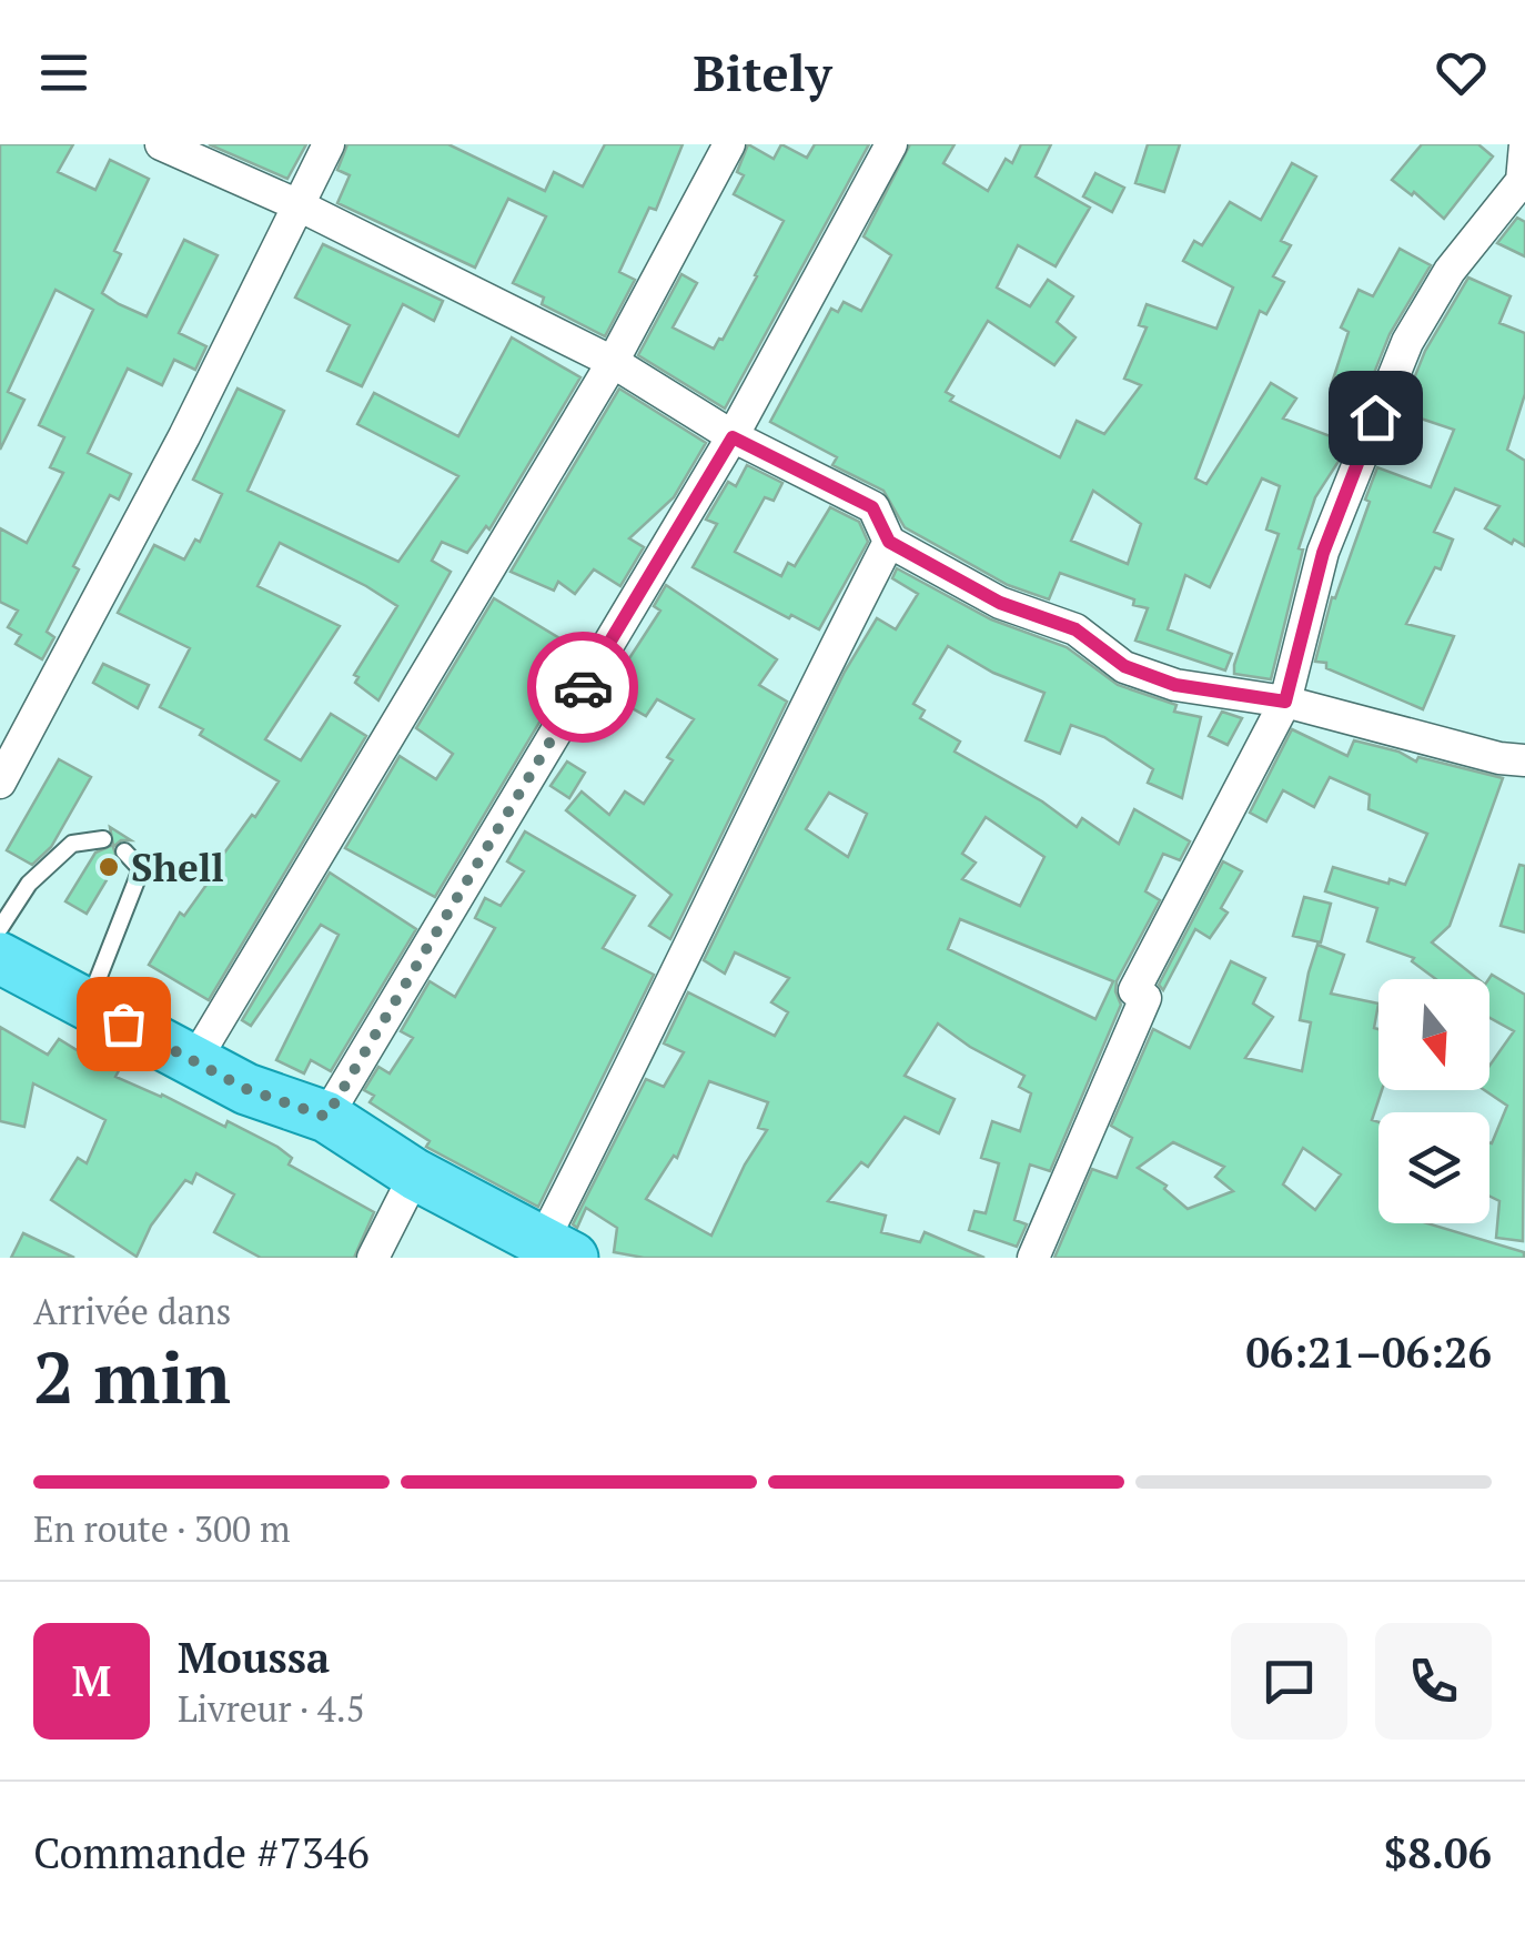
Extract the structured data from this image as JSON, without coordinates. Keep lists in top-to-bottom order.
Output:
{
  "places": ["Shell"],
  "north": "bottom",
  "page": {
    "header": "Bitely",
    "heading": ["2 min", "Arrivée dans", "06:21–06:26"],
    "panel": [
      "Moussa",
      "Livreur · 4.5",
      "Commande #7346",
      "$8.06"
    ],
    "bar": "En route · 300 m",
    "round": "M"
  }
}
